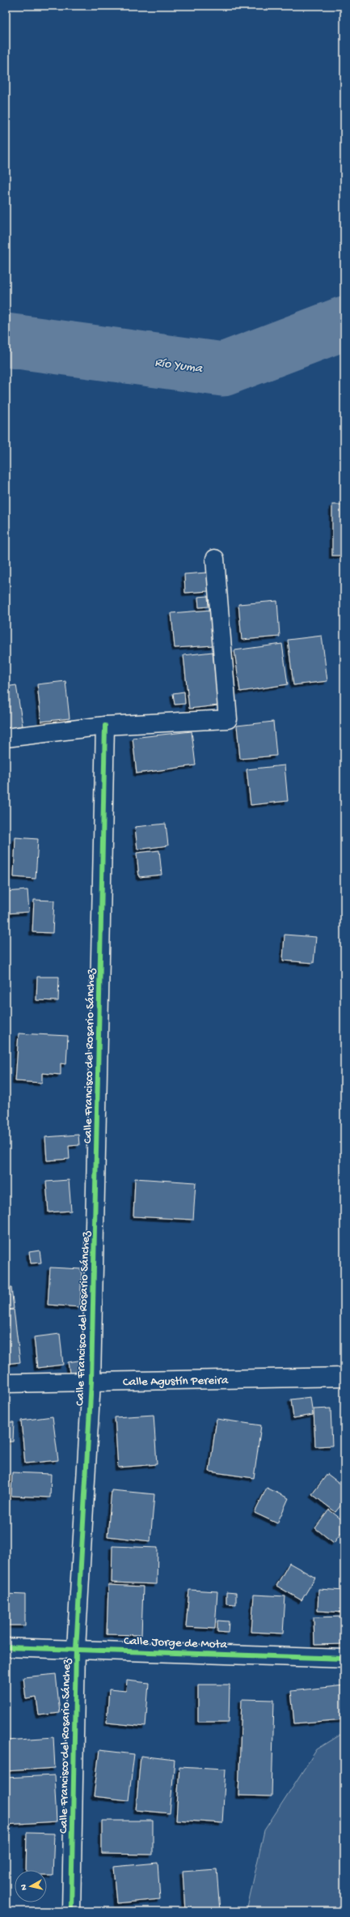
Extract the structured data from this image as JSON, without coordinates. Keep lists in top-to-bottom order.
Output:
{
  "streets": {
    "street": ["Calle Francisco del Rosario Sánchez", "Calle Agustín Pereira", "Calle Jorge de Mota"]
  },
  "crossings": [
    ["Calle Francisco del Rosario Sánchez", "Calle Agustín Pereira"],
    ["Calle Francisco del Rosario Sánchez", "Calle Jorge de Mota"]
  ],
  "water": ["Río Yuma"],
  "north": "left"
}
